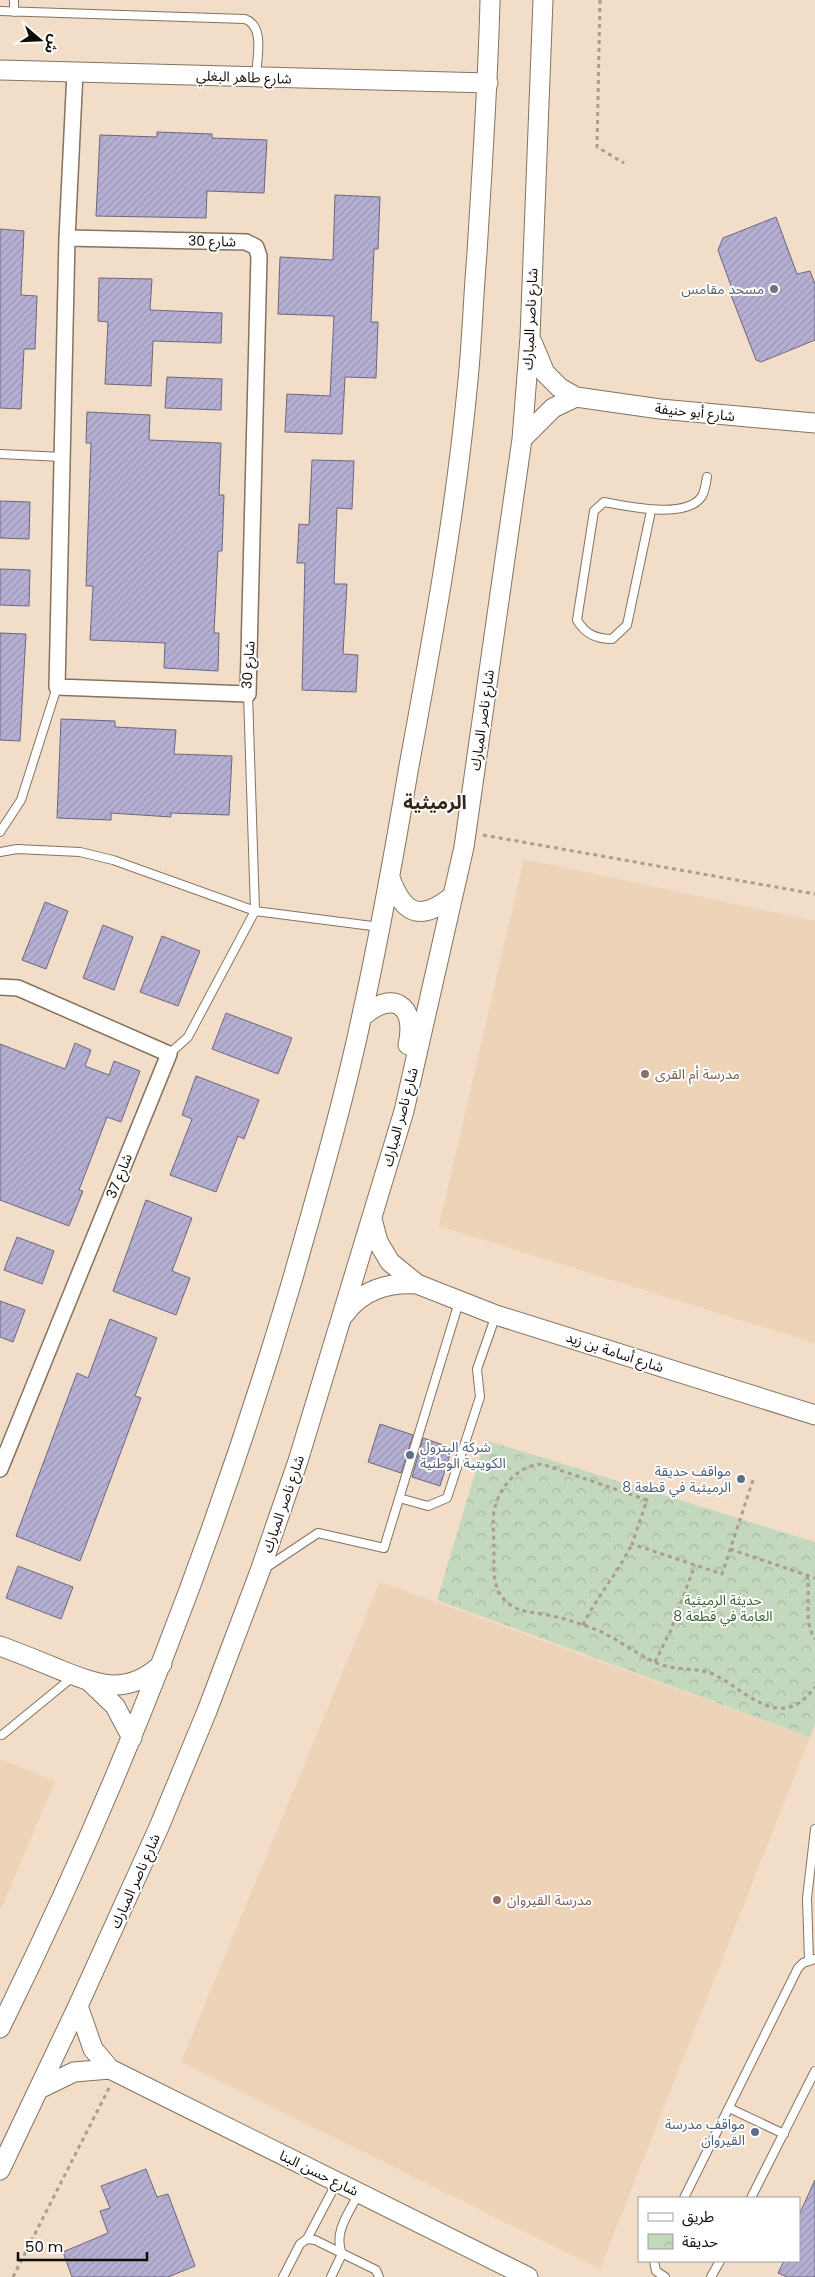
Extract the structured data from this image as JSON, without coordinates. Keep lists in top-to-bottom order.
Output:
{
  "streets": {
    "street": [
      "شارع طاهر البغلي",
      "شارع 30",
      "شارع ناصر المبارك",
      "شارع أبو حنيفة",
      "شارع 37",
      "شارع أسامة بن زيد",
      "شارع حسن البنا"
    ]
  },
  "crossings": [
    ["شارع ناصر المبارك", "شارع أبو حنيفة"],
    ["شارع ناصر المبارك", "شارع أسامة بن زيد"],
    ["شارع ناصر المبارك", "شارع حسن البنا"]
  ],
  "districts": ["الرميثية"],
  "parks": ["حديثة الرميثية العامة في قطعة 8"],
  "places": [
    "مسحد مقامس",
    "مدرسة أم القرى",
    "شركة البترول الكويتية الوطنية",
    "مواقف حديقة الرميثية في قطعة 8",
    "مدرسة القيروان",
    "مواقف مدرسة القيروان"
  ],
  "legend": ["طريق", "حديقة"],
  "scale_bar": "50 m",
  "north": "right"
}
